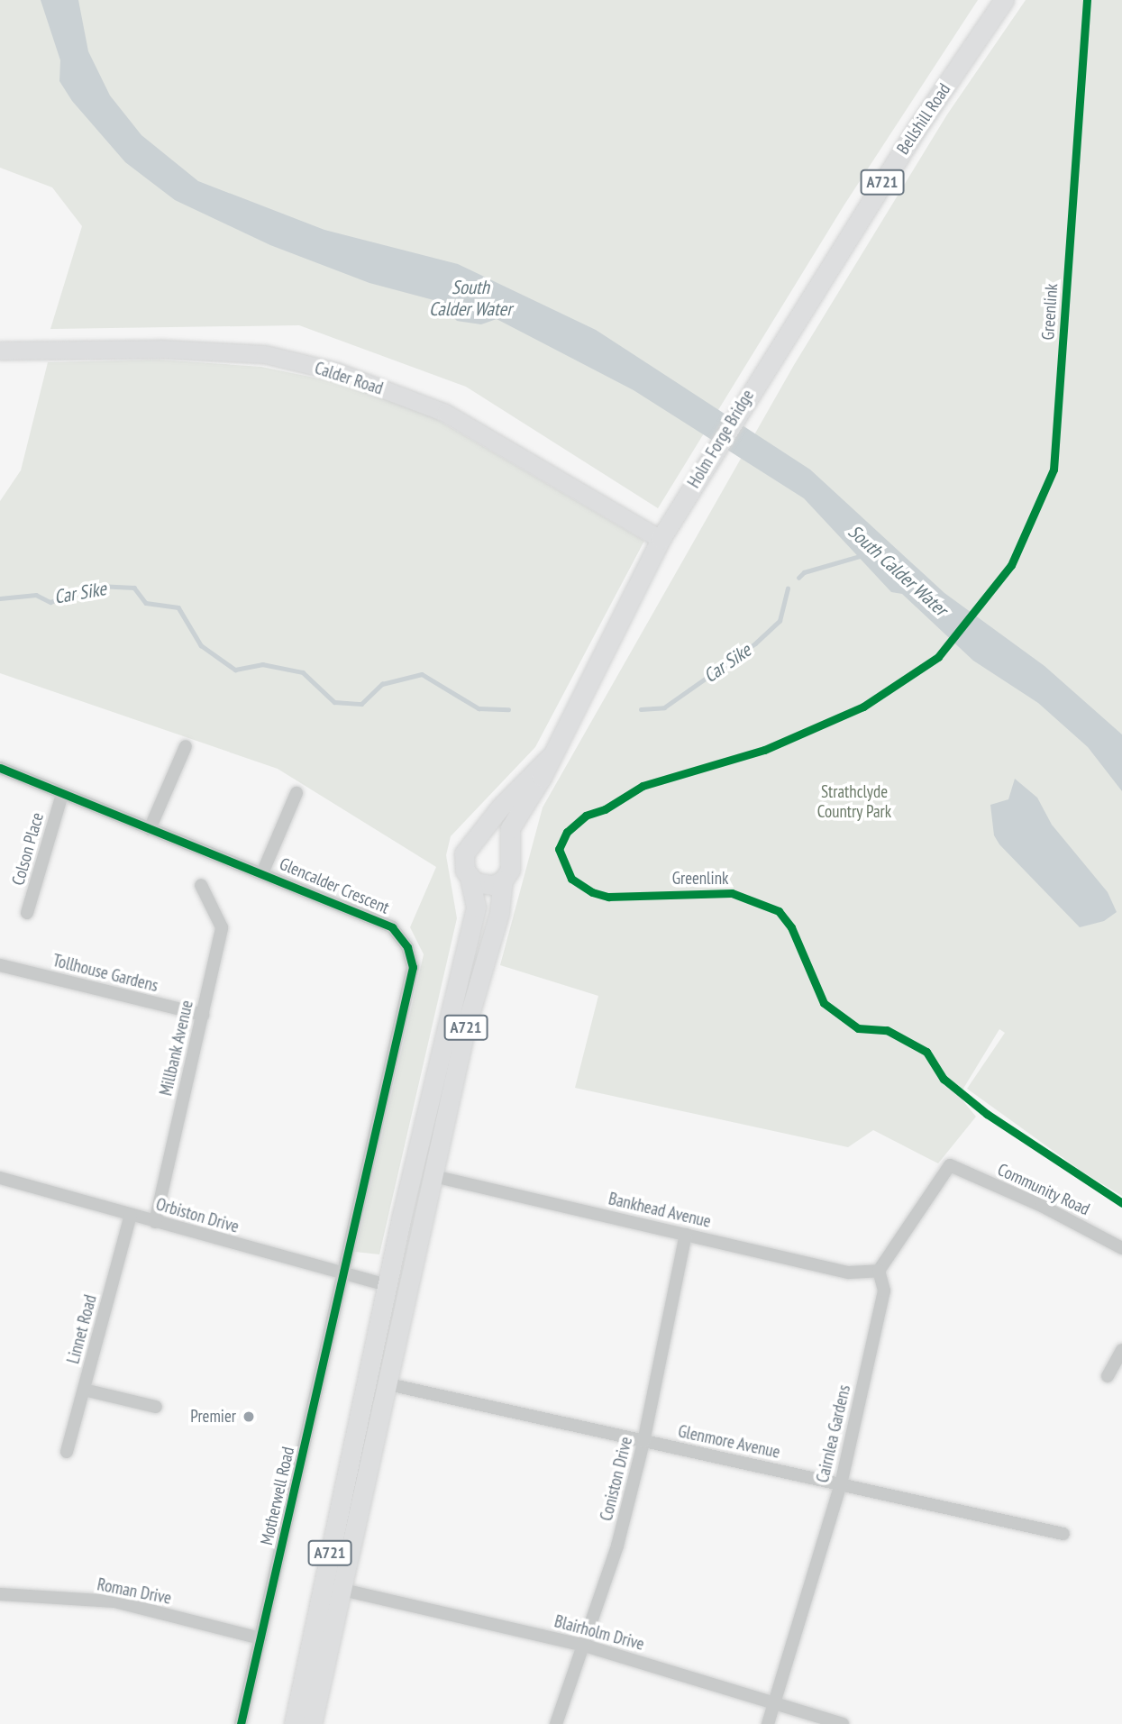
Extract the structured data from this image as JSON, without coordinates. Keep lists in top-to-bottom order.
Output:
{
  "streets": {
    "main road": ["Bellshill Road", "A721", "Holm Forge Bridge"],
    "street": [
      "Calder Road",
      "Colson Place",
      "Glencalder Crescent",
      "Tollhouse Gardens",
      "Millbank Avenue",
      "Community Road",
      "Bankhead Avenue",
      "Orbiston Drive",
      "Linnet Road",
      "Cairnlea Gardens",
      "Glenmore Avenue",
      "Coniston Drive",
      "Motherwell Road",
      "Roman Drive",
      "Blairholm Drive"
    ],
    "cycle path": ["Greenlink"]
  },
  "crossings": [
    ["Bellshill Road", "Holm Forge Bridge"],
    ["A721", "Calder Road"],
    ["A721", "Holm Forge Bridge"],
    ["A721", "Bankhead Avenue"],
    ["A721", "Orbiston Drive"],
    ["A721", "Glenmore Avenue"],
    ["A721", "Blairholm Drive"],
    ["Calder Road", "Holm Forge Bridge"],
    ["Colson Place", "Glencalder Crescent"],
    ["Glencalder Crescent", "Orbiston Drive"],
    ["Glencalder Crescent", "Motherwell Road"],
    ["Tollhouse Gardens", "Millbank Avenue"],
    ["Millbank Avenue", "Orbiston Drive"],
    ["Community Road", "Bankhead Avenue"],
    ["Community Road", "Cairnlea Gardens"],
    ["Bankhead Avenue", "Cairnlea Gardens"],
    ["Bankhead Avenue", "Coniston Drive"],
    ["Orbiston Drive", "Linnet Road"],
    ["Orbiston Drive", "Motherwell Road"],
    ["Cairnlea Gardens", "Glenmore Avenue"],
    ["Cairnlea Gardens", "Blairholm Drive"],
    ["Glenmore Avenue", "Coniston Drive"],
    ["Coniston Drive", "Blairholm Drive"],
    ["Motherwell Road", "Roman Drive"]
  ],
  "water": ["South Calder Water", "Car Sike"],
  "parks": ["Strathclyde Country Park"],
  "places": ["Premier"]
}
